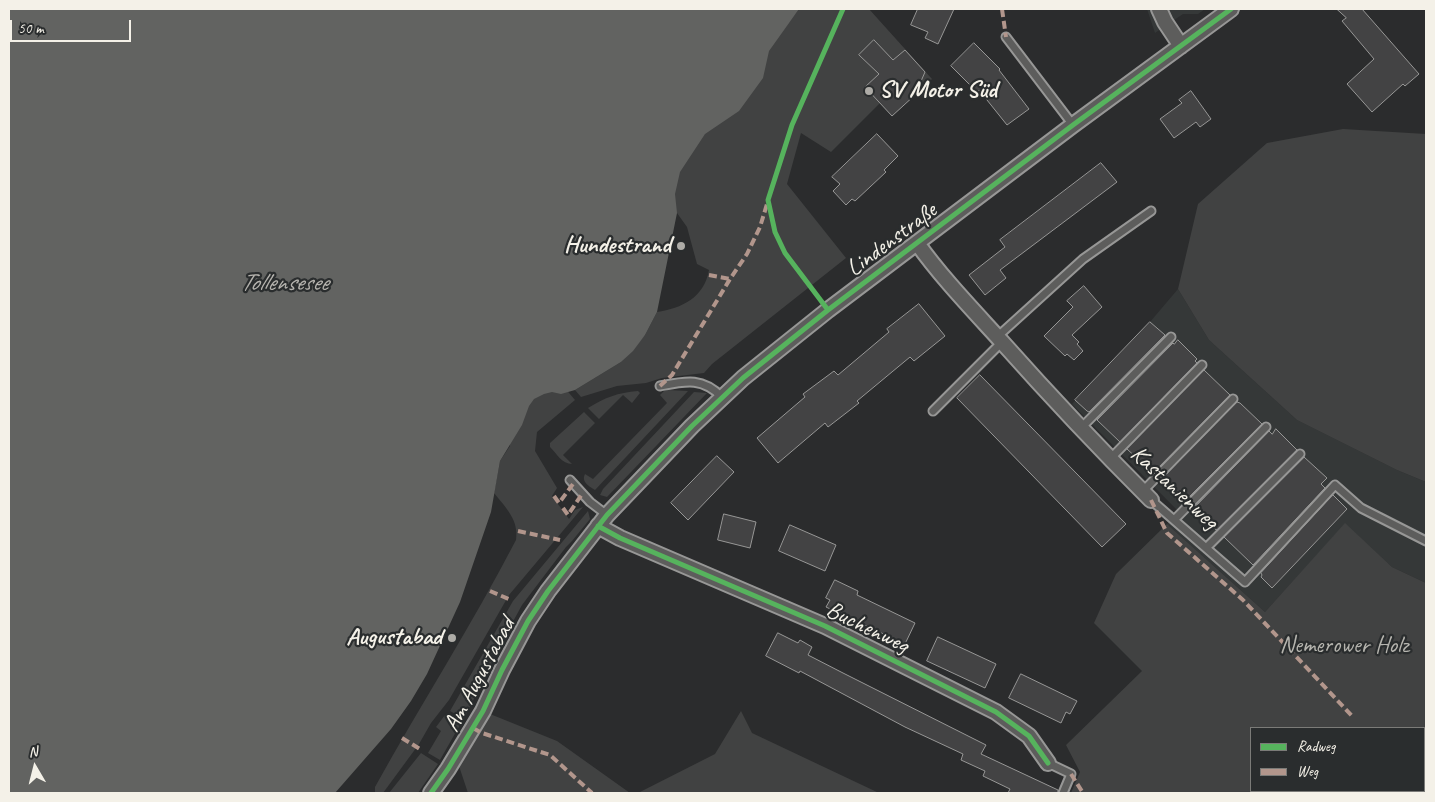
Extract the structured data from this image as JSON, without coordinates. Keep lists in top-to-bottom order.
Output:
{
  "streets": {
    "street": [
      "Lindenstraße",
      "Kastanienweg",
      "Buchenweg",
      "Am Augustabad"
    ]
  },
  "crossings": [
    ["Lindenstraße", "Kastanienweg"],
    ["Lindenstraße", "Buchenweg"],
    ["Lindenstraße", "Am Augustabad"],
    ["Buchenweg", "Am Augustabad"]
  ],
  "water": ["Tollensesee"],
  "parks": ["Nemerower Holz"],
  "places": ["SV Motor Süd", "Hundestrand", "Augustabad"],
  "legend": ["Radweg", "Weg"],
  "scale_bar": "50 m",
  "north": "top"
}
